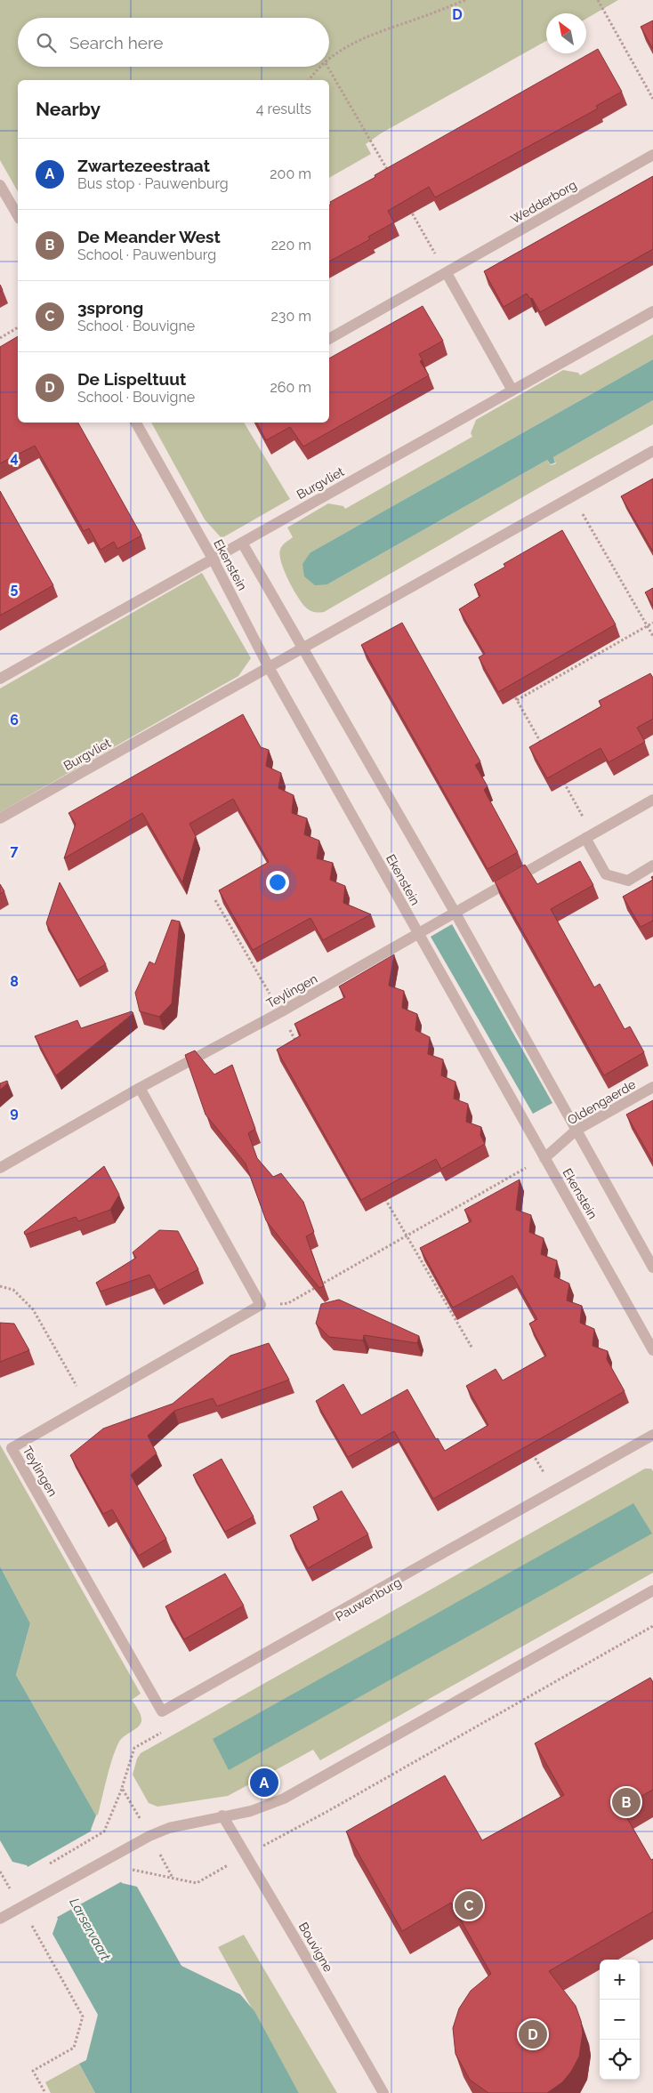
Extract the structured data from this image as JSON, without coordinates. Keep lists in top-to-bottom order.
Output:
{
  "streets": {
    "street": [
      "Wedderborg",
      "Burgvliet",
      "Ekenstein",
      "Teylingen",
      "Oldengaerde",
      "Pauwenburg",
      "Bouvigne"
    ]
  },
  "crossings": [
    ["Burgvliet", "Ekenstein"],
    ["Ekenstein", "Teylingen"],
    ["Ekenstein", "Oldengaerde"],
    ["Teylingen", "Pauwenburg"]
  ],
  "water": ["Larservaart"],
  "north": "top left",
  "page": {
    "search": "Search here",
    "heading": ["Nearby", "4 results"],
    "list": [
      {
        "mark": "A",
        "name": "Zwartezeestraat",
        "note": "Bus stop · Pauwenburg",
        "value": "200 m"
      },
      {
        "mark": "B",
        "name": "De Meander West",
        "note": "School · Pauwenburg",
        "value": "220 m"
      },
      {
        "mark": "C",
        "name": "3sprong",
        "note": "School · Bouvigne",
        "value": "230 m"
      },
      {
        "mark": "D",
        "name": "De Lispeltuut",
        "note": "School · Bouvigne",
        "value": "260 m"
      }
    ],
    "pins": [
      "A",
      "B",
      "C",
      "D"
    ],
    "map_buttons": ["+", "−"]
  },
  "grid": {
    "columns": ["D"],
    "rows": [
      "4",
      "5",
      "6",
      "7",
      "8",
      "9"
    ]
  }
}
